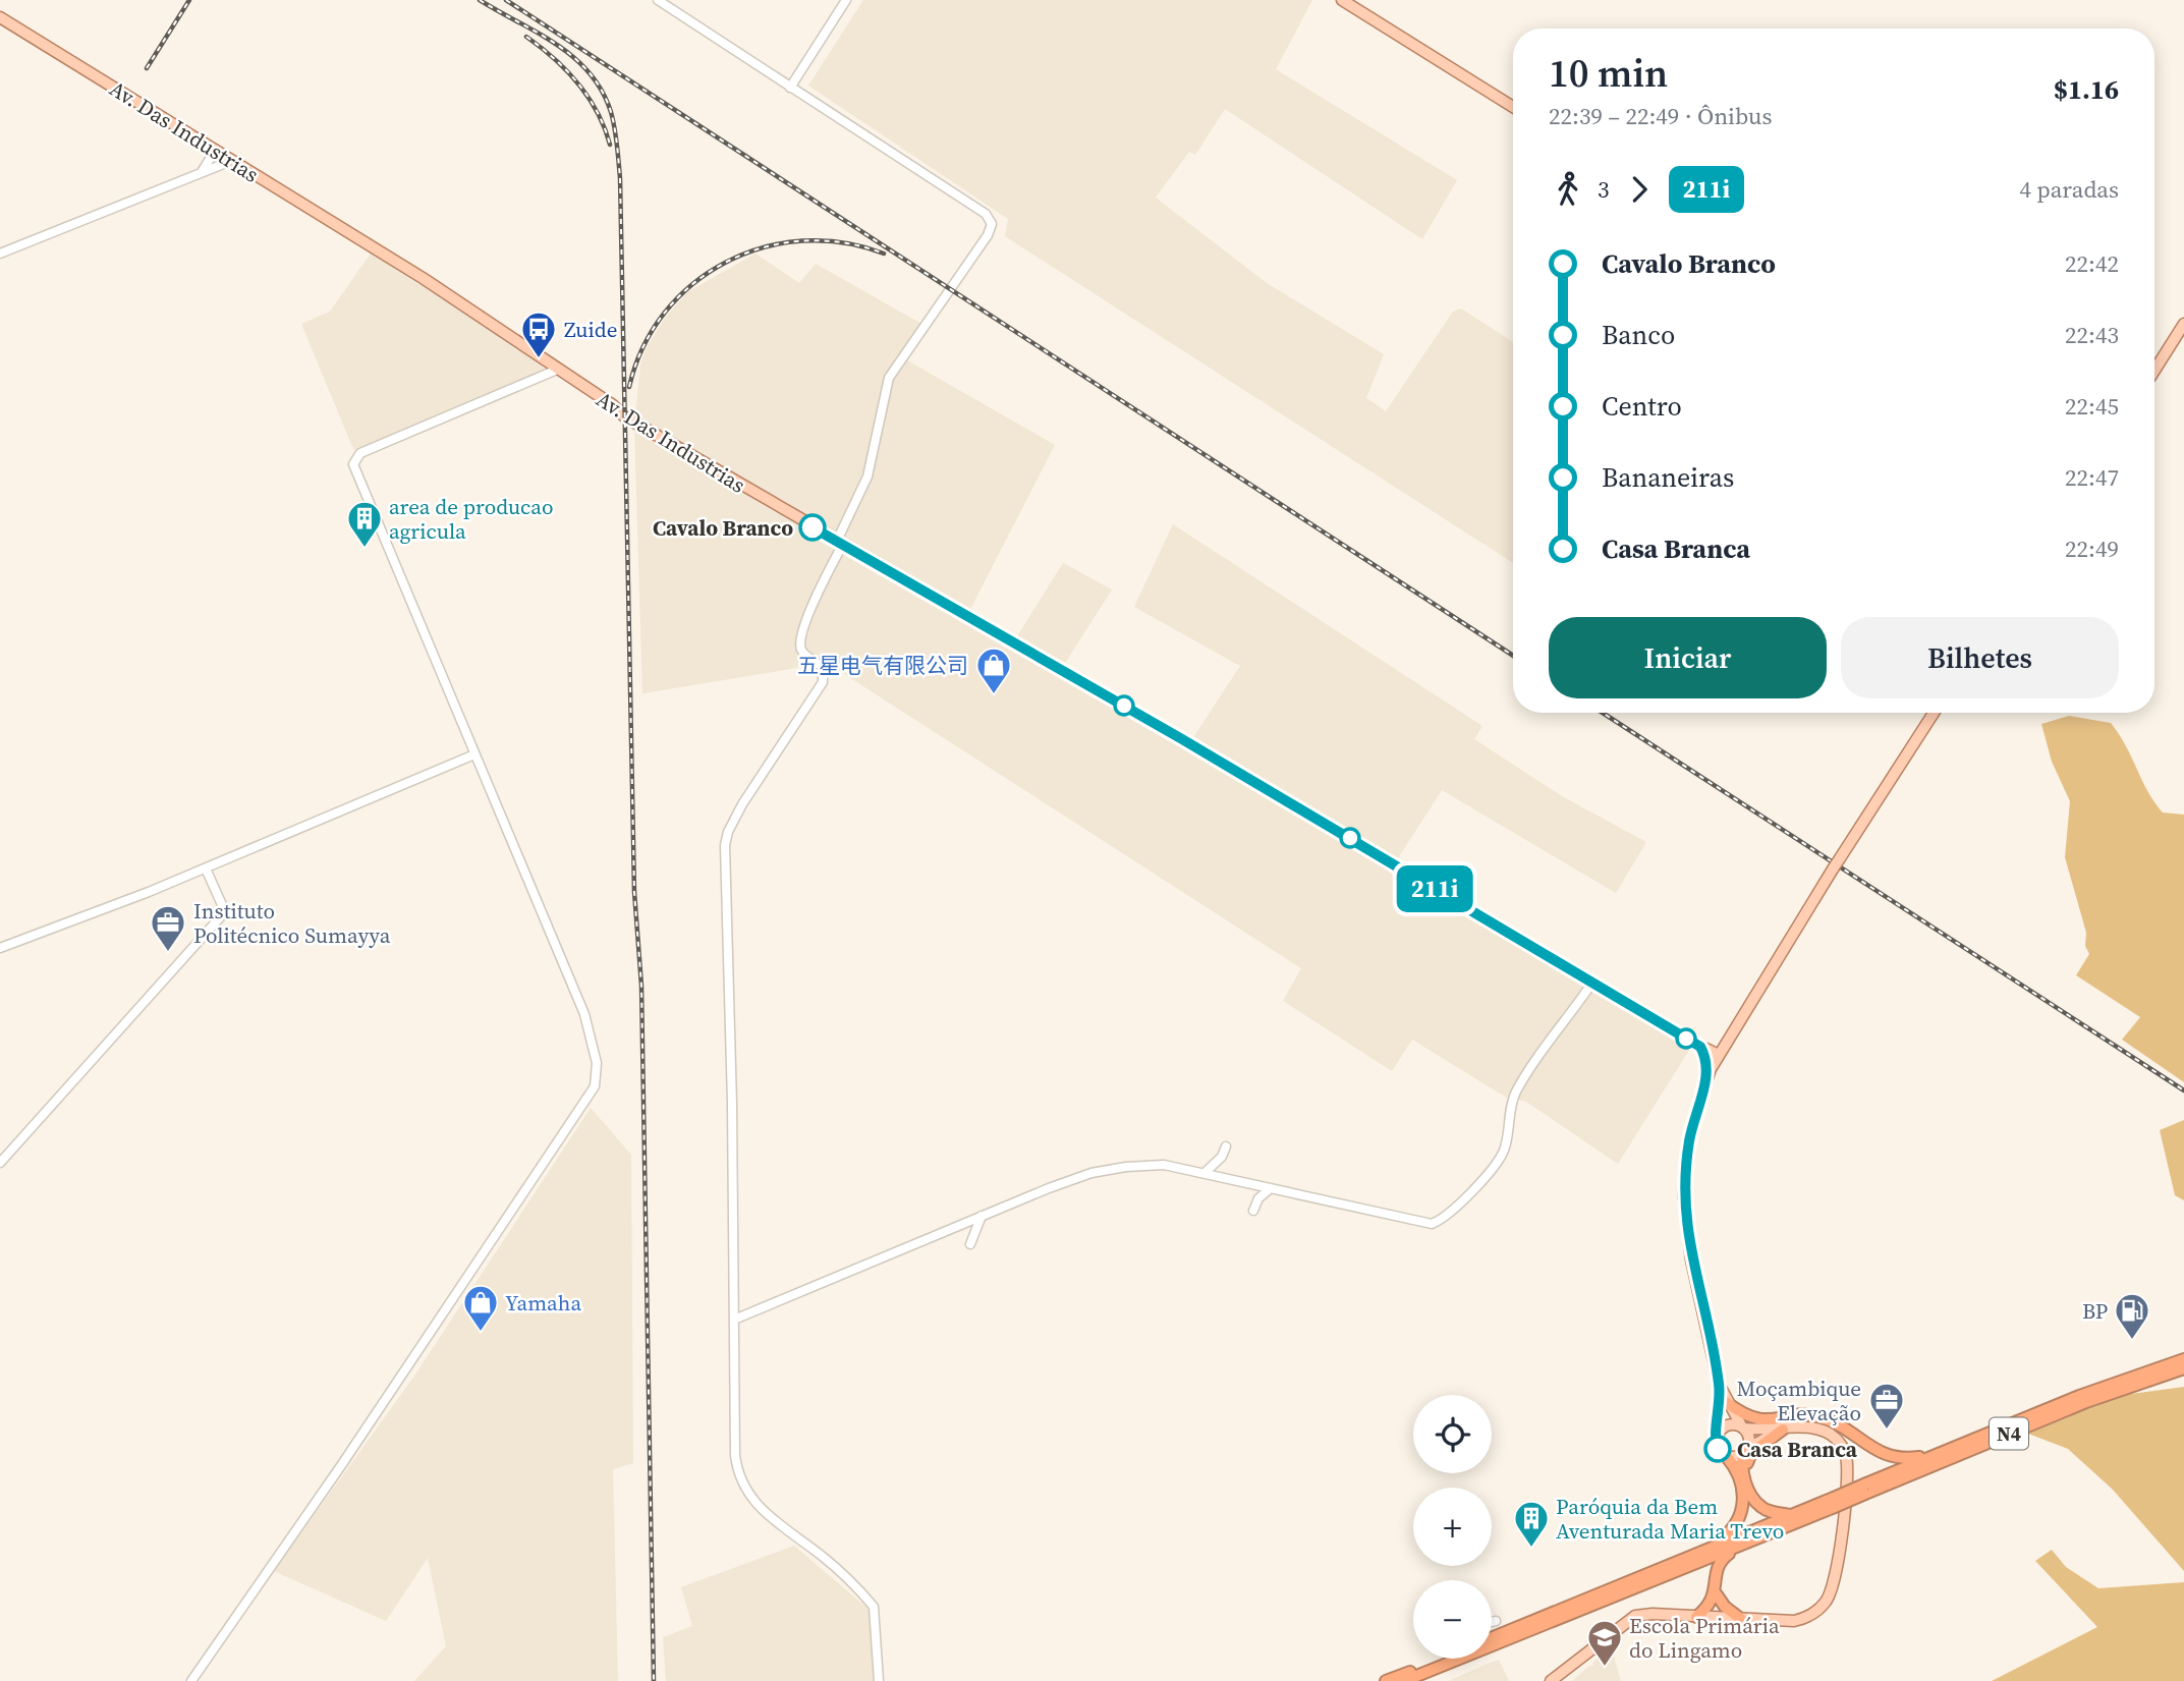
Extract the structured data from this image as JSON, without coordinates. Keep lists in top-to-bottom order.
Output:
{
  "streets": {
    "highway": ["N4"],
    "main road": ["Av. Das Industrias"]
  },
  "places": {
    "bus stop": ["Zuide"],
    "other": ["Cavalo Branco", "Casa Branca"],
    "building": ["area de producao agricula", "Paróquia da Bem Aventurada Maria Trevo"],
    "shop": ["五星电气有限公司", "Yamaha"],
    "office": ["Instituto Politécnico Sumayya", "Moçambique Elevação"],
    "fuel station": ["BP"],
    "school or university": ["Escola Primária do Lingamo"]
  },
  "lines": ["bus line 211i"],
  "page": {
    "on_map": "211i",
    "heading": ["10 min", "22:39 – 22:49 · Ônibus", "$1.16"],
    "legs": ["3", "211i", "4 paradas"],
    "list": [
      {
        "name": "Cavalo Branco",
        "value": "22:42"
      },
      {
        "name": "Banco",
        "value": "22:43"
      },
      {
        "name": "Centro",
        "value": "22:45"
      },
      {
        "name": "Bananeiras",
        "value": "22:47"
      },
      {
        "name": "Casa Branca",
        "value": "22:49"
      }
    ],
    "buttons": ["Iniciar", "Bilhetes"],
    "map_buttons": ["+", "−"]
  }
}
